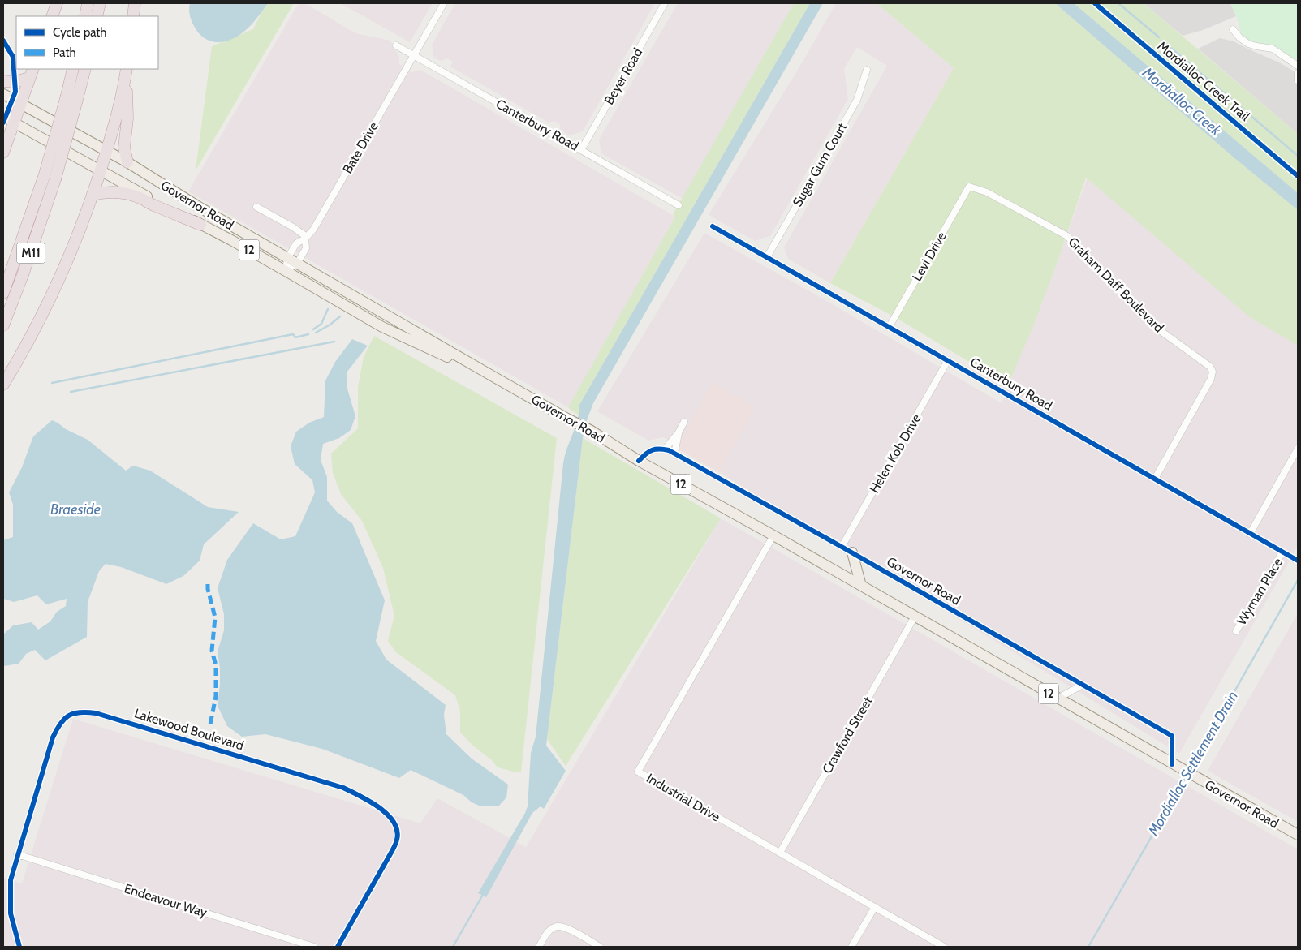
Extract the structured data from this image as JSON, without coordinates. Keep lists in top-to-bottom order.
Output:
{
  "streets": {
    "highway": ["M11"],
    "main road": ["Governor Road", "12"],
    "street": [
      "Beyer Road",
      "Canterbury Road",
      "Bate Drive",
      "Sugar Gum Court",
      "Levi Drive",
      "Graham Daff Boulevard",
      "Helen Kob Drive",
      "Wyman Place",
      "Lakewood Boulevard",
      "Crawford Street",
      "Industrial Drive",
      "Endeavour Way"
    ],
    "cycle path": ["Mordialloc Creek Trail"]
  },
  "crossings": [
    ["Beyer Road", "Canterbury Road"],
    ["Canterbury Road", "Bate Drive"],
    ["Canterbury Road", "Sugar Gum Court"],
    ["Canterbury Road", "Levi Drive"],
    ["Canterbury Road", "Graham Daff Boulevard"],
    ["Canterbury Road", "Helen Kob Drive"],
    ["Canterbury Road", "Wyman Place"],
    ["Bate Drive", "Governor Road"],
    ["Governor Road", "Helen Kob Drive"],
    ["Governor Road", "Crawford Street"],
    ["Governor Road", "Industrial Drive"],
    ["Levi Drive", "Graham Daff Boulevard"],
    ["Lakewood Boulevard", "Endeavour Way"],
    ["Crawford Street", "Industrial Drive"]
  ],
  "water": ["Mordialloc Creek", "Braeside", "Mordialloc Settlement Drain"],
  "legend": ["Cycle path", "Path"]
}
